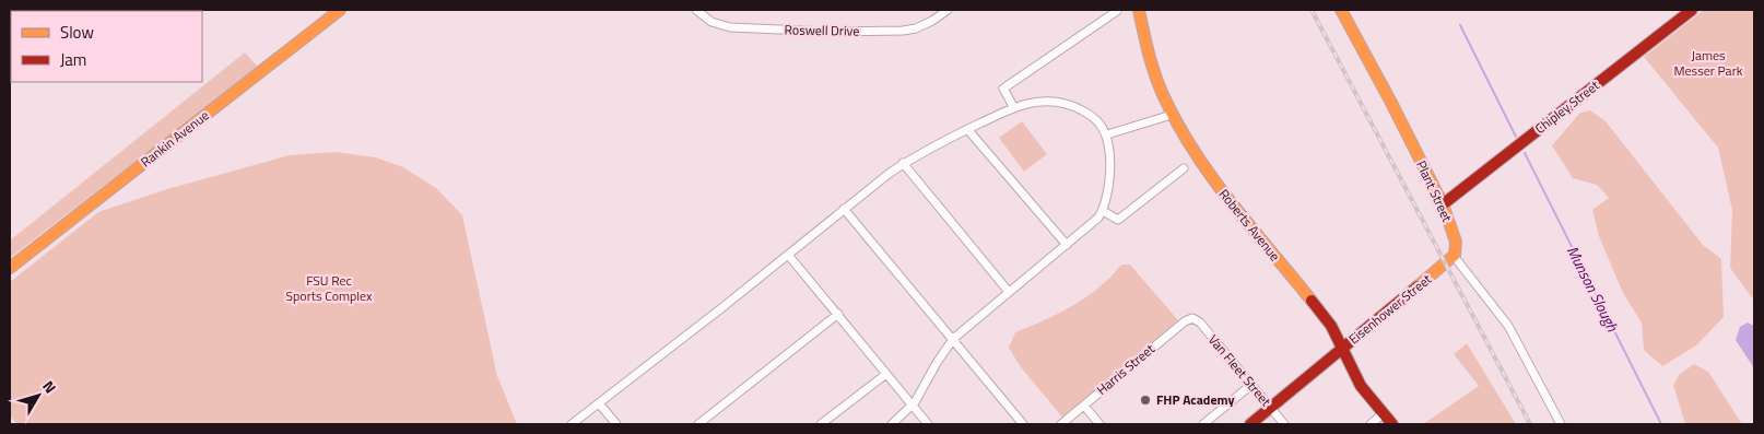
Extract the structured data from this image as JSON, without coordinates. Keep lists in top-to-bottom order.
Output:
{
  "streets": {
    "street": [
      "Roswell Drive",
      "Chipley Street",
      "Rankin Avenue",
      "Plant Street",
      "Roberts Avenue",
      "Eisenhower Street",
      "Harris Street",
      "Van Fleet Street"
    ]
  },
  "crossings": [
    ["Chipley Street", "Plant Street"],
    ["Plant Street", "Eisenhower Street"],
    ["Roberts Avenue", "Eisenhower Street"],
    ["Eisenhower Street", "Van Fleet Street"],
    ["Harris Street", "Van Fleet Street"]
  ],
  "water": ["Munson Slough"],
  "parks": ["James Messer Park", "FSU Rec Sports Complex"],
  "places": ["FHP Academy"],
  "legend": ["Slow", "Jam"],
  "north": "top right"
}
